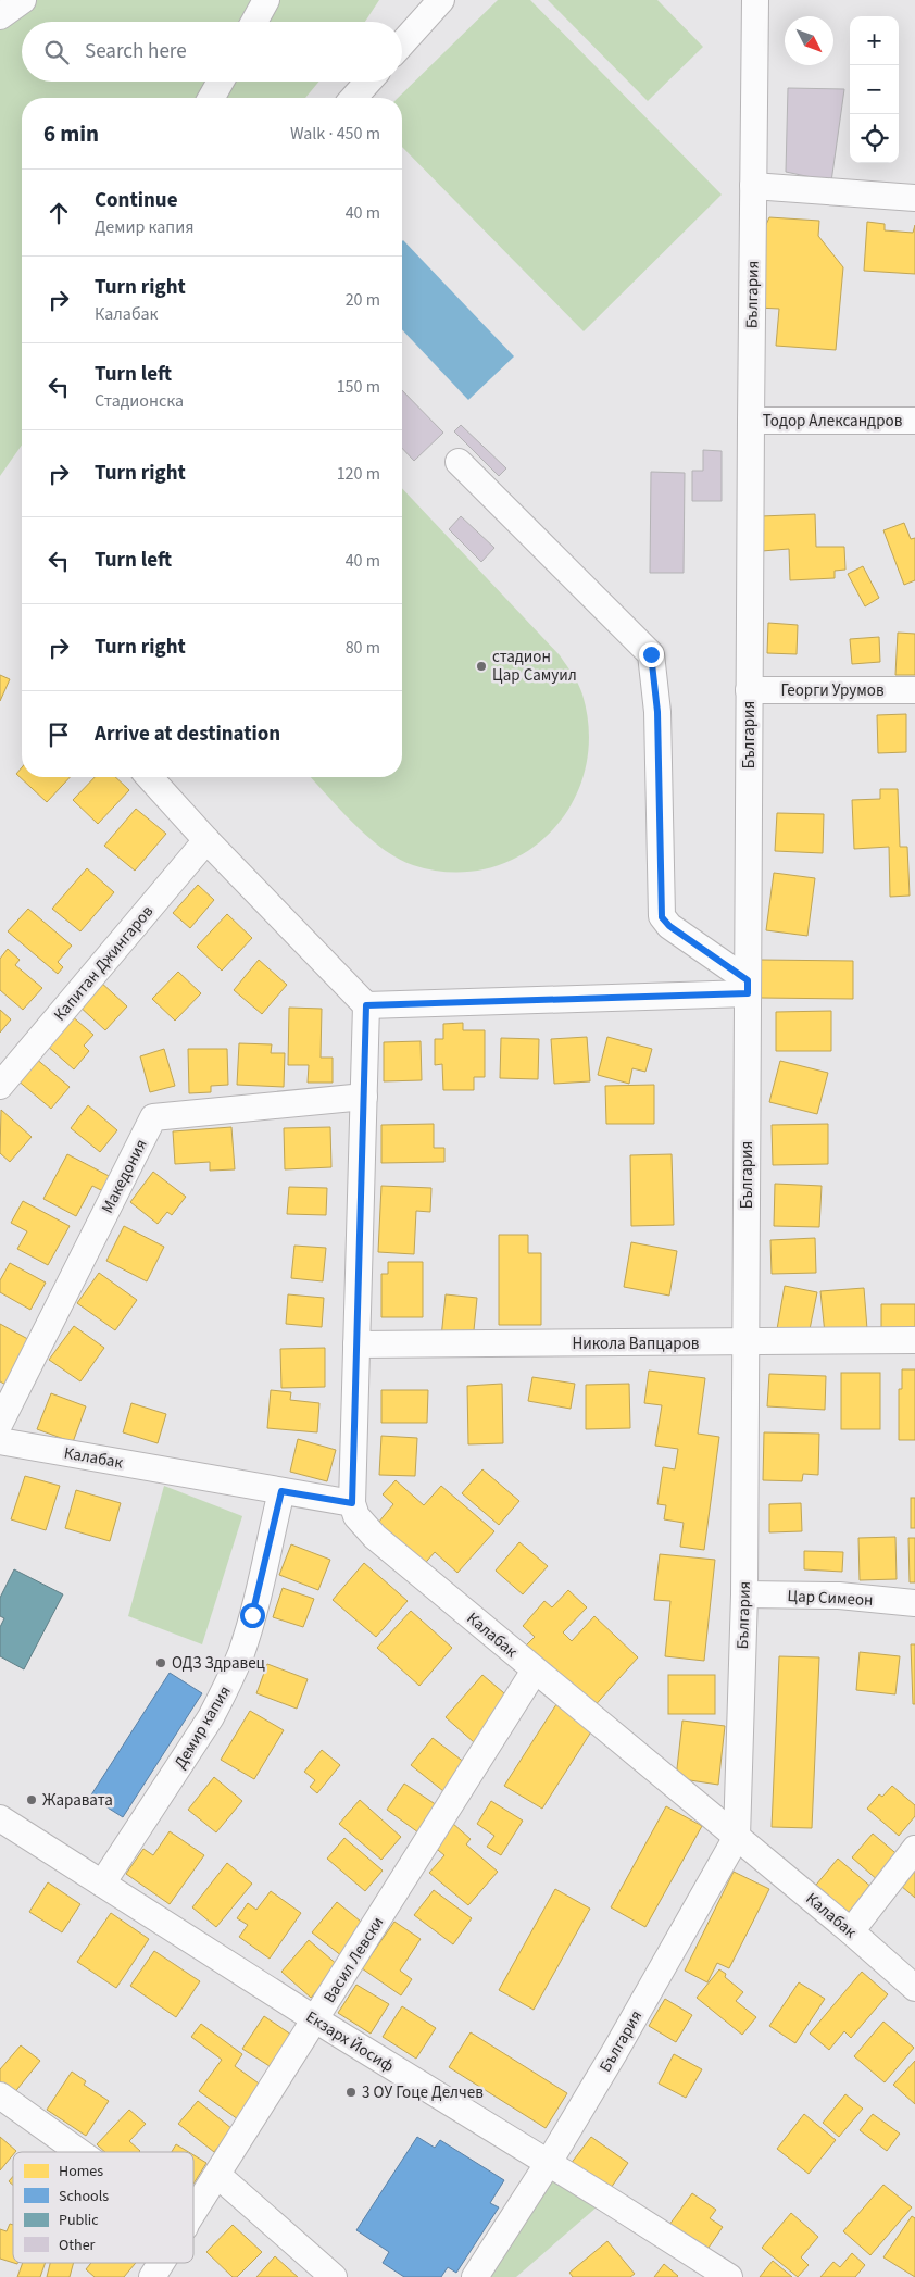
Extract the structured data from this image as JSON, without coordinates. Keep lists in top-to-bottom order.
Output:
{
  "streets": {
    "street": [
      "България",
      "Тодор Александров",
      "Георги Урумов",
      "Капитан Джингаров",
      "Македония",
      "Никола Вапцаров",
      "Калабак",
      "Цар Симеон",
      "Демир капия",
      "Васил Левски",
      "Екзарх Йосиф"
    ]
  },
  "crossings": [
    ["България", "Тодор Александров"],
    ["България", "Георги Урумов"],
    ["България", "Никола Вапцаров"],
    ["България", "Калабак"],
    ["България", "Цар Симеон"],
    ["България", "Екзарх Йосиф"],
    ["Калабак", "Демир капия"],
    ["Калабак", "Васил Левски"],
    ["Демир капия", "Екзарх Йосиф"],
    ["Васил Левски", "Екзарх Йосиф"]
  ],
  "places": [
    "стадион Цар Самуил",
    "ОДЗ Здравец",
    "Жаравата",
    "3 ОУ Гоце Делчев"
  ],
  "legend": [
    "Homes",
    "Schools",
    "Public",
    "Other"
  ],
  "north": "bottom right",
  "page": {
    "map_buttons": ["+", "−"],
    "search": "Search here",
    "heading": ["6 min", "Walk · 450 m"],
    "list": [
      ["Continue", "Демир капия", "40 m"],
      ["Turn right", "Калабак", "20 m"],
      ["Turn left", "Стадионска", "150 m"],
      ["Turn right", "120 m"],
      ["Turn left", "40 m"],
      ["Turn right", "80 m"],
      "Arrive at destination"
    ]
  }
}
